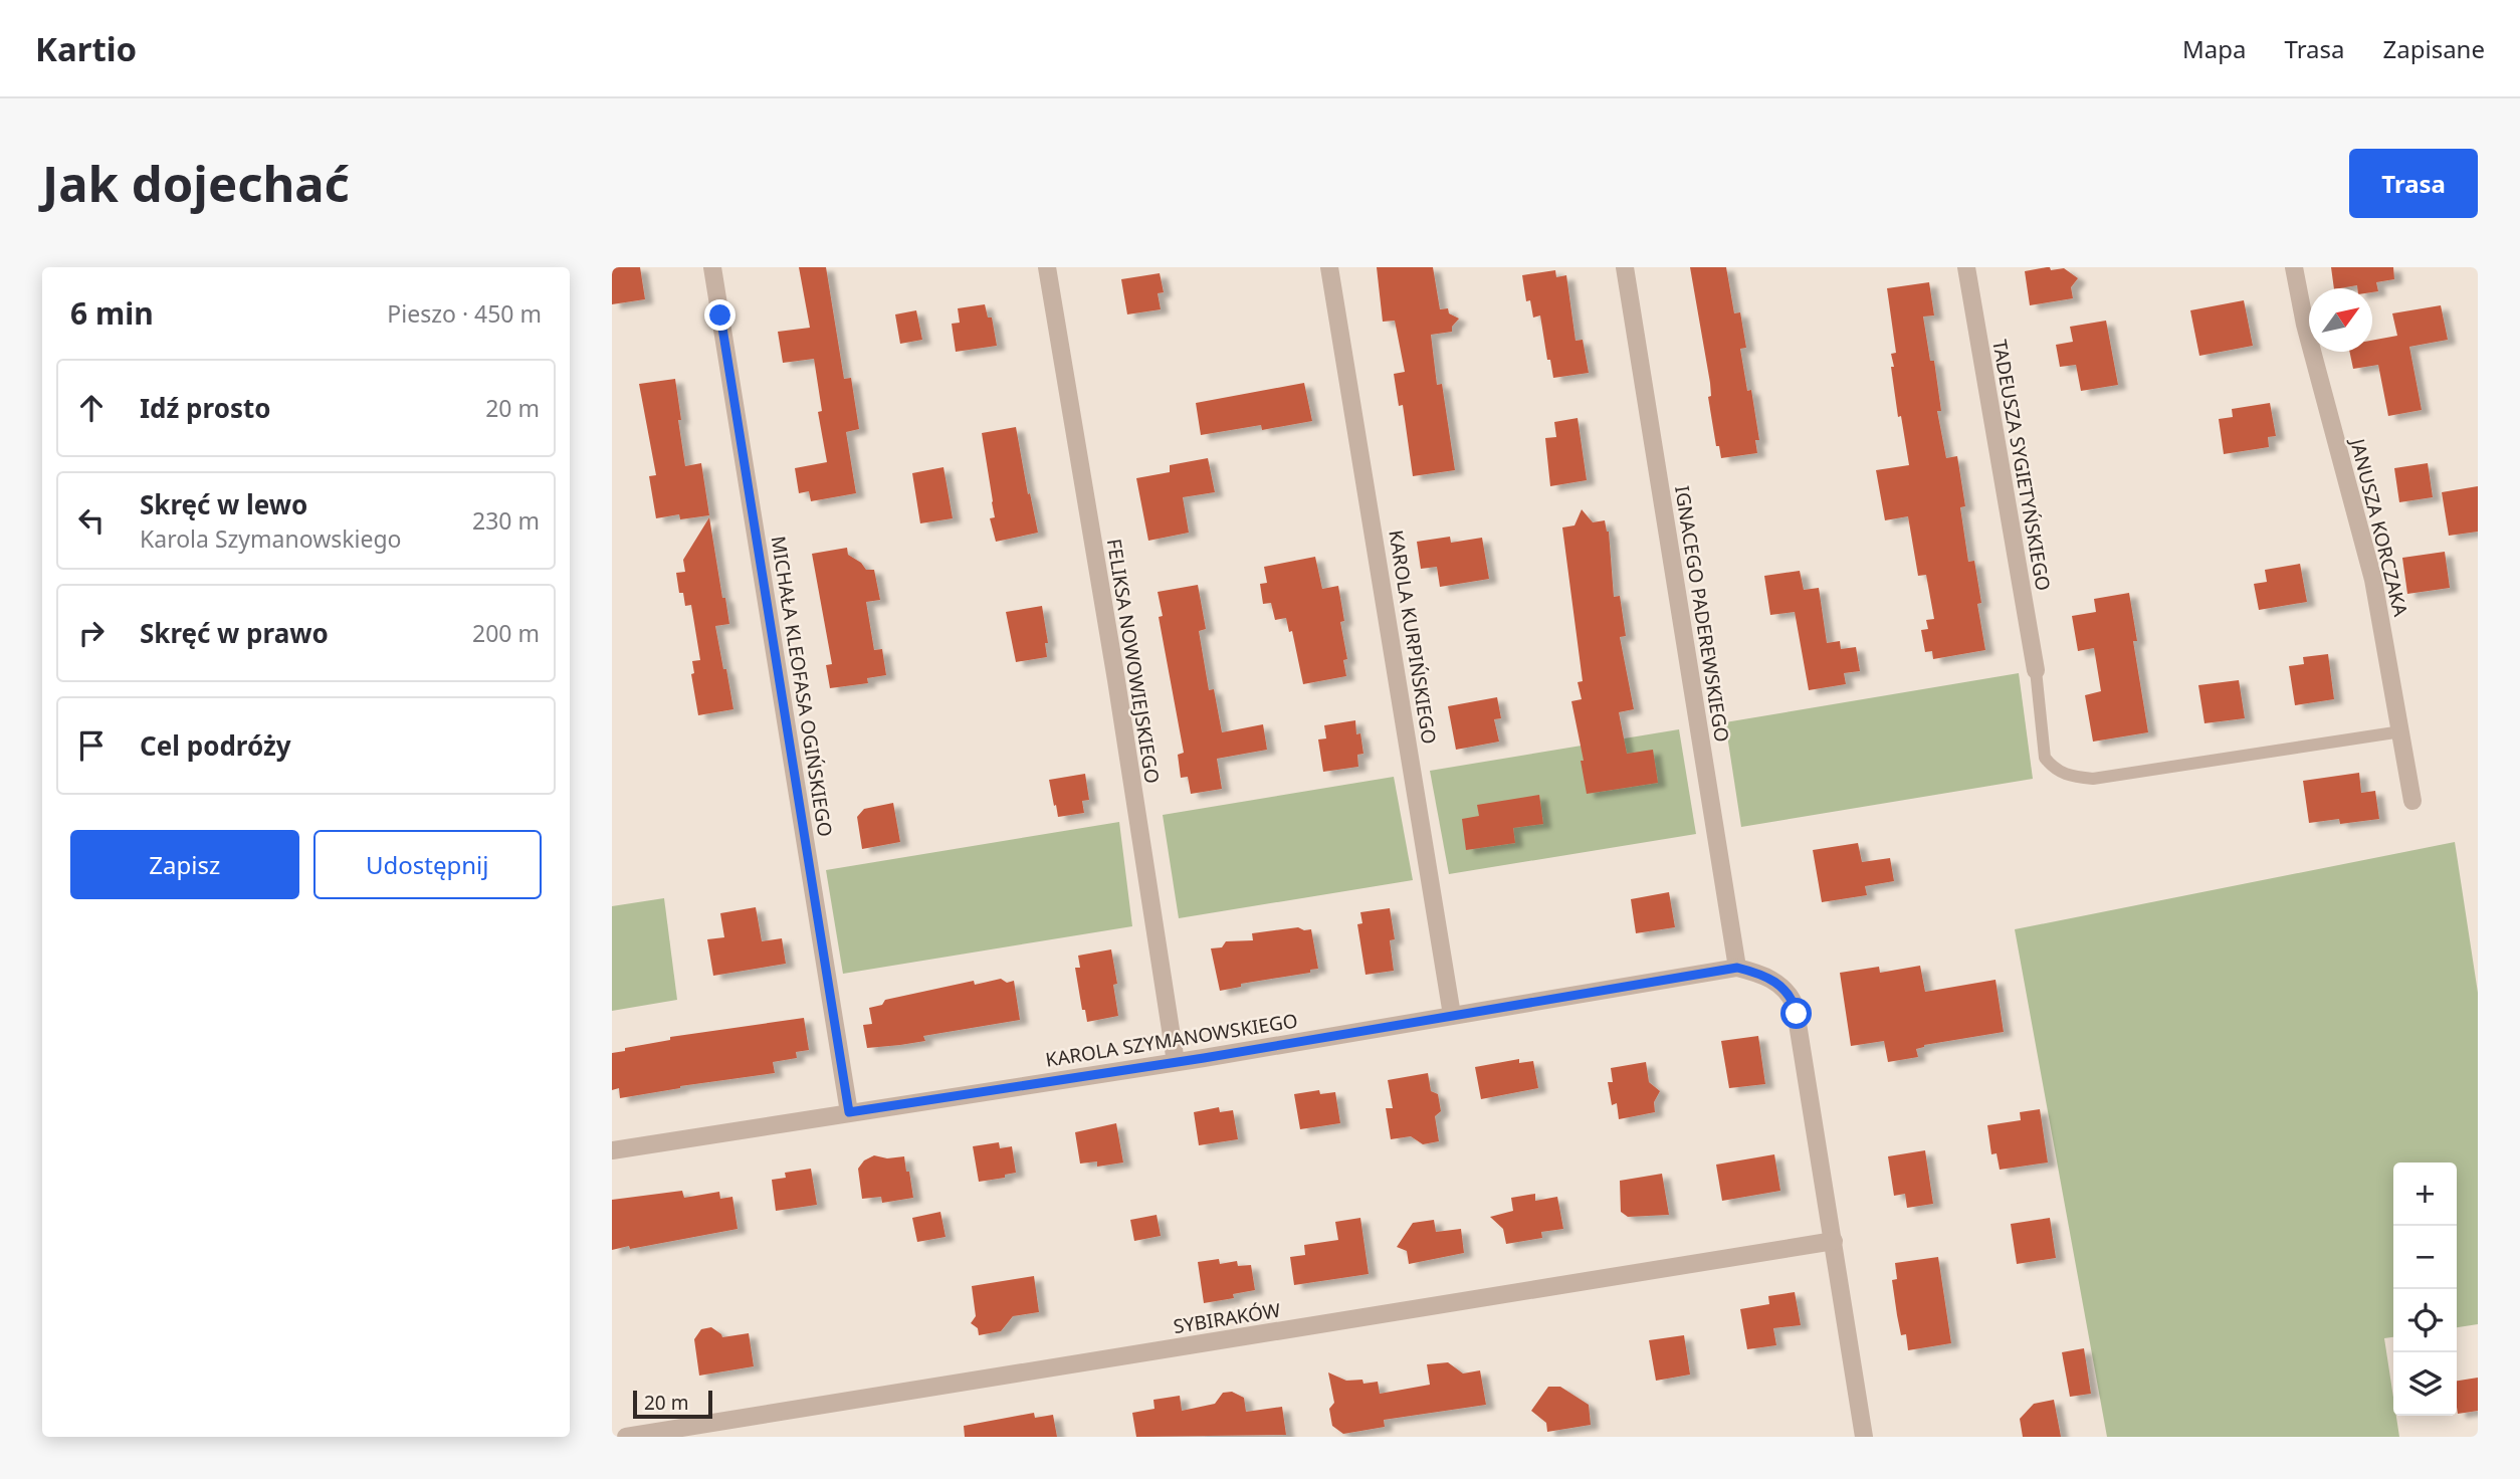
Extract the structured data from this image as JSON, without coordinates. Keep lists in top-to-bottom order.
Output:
{
  "streets": {
    "street": [
      "TADEUSZA SYGIETYŃSKIEGO",
      "JANUSZA KORCZAKA",
      "IGNACEGO PADEREWSKIEGO",
      "KAROLA KURPIŃSKIEGO",
      "FELIKSA NOWOWIEJSKIEGO",
      "MICHAŁA KLEOFASA OGIŃSKIEGO",
      "KAROLA SZYMANOWSKIEGO",
      "SYBIRAKÓW"
    ]
  },
  "crossings": [
    ["IGNACEGO PADEREWSKIEGO", "KAROLA SZYMANOWSKIEGO"],
    ["KAROLA KURPIŃSKIEGO", "KAROLA SZYMANOWSKIEGO"],
    ["FELIKSA NOWOWIEJSKIEGO", "KAROLA SZYMANOWSKIEGO"],
    ["MICHAŁA KLEOFASA OGIŃSKIEGO", "KAROLA SZYMANOWSKIEGO"]
  ],
  "scale_bar": "20 m",
  "north": "top right",
  "page": {
    "header": "Kartio",
    "nav": ["Mapa", "Trasa", "Zapisane"],
    "buttons": [
      "Trasa",
      ["Zapisz", "Udostępnij"]
    ],
    "title": "Jak dojechać",
    "heading": ["6 min", "Pieszo · 450 m"],
    "list": [
      ["Idź prosto", "20 m"],
      ["Skręć w lewo", "Karola Szymanowskiego", "230 m"],
      ["Skręć w prawo", "200 m"],
      "Cel podróży"
    ],
    "map_buttons": ["+", "−"],
    "scale": "20 m"
  }
}
